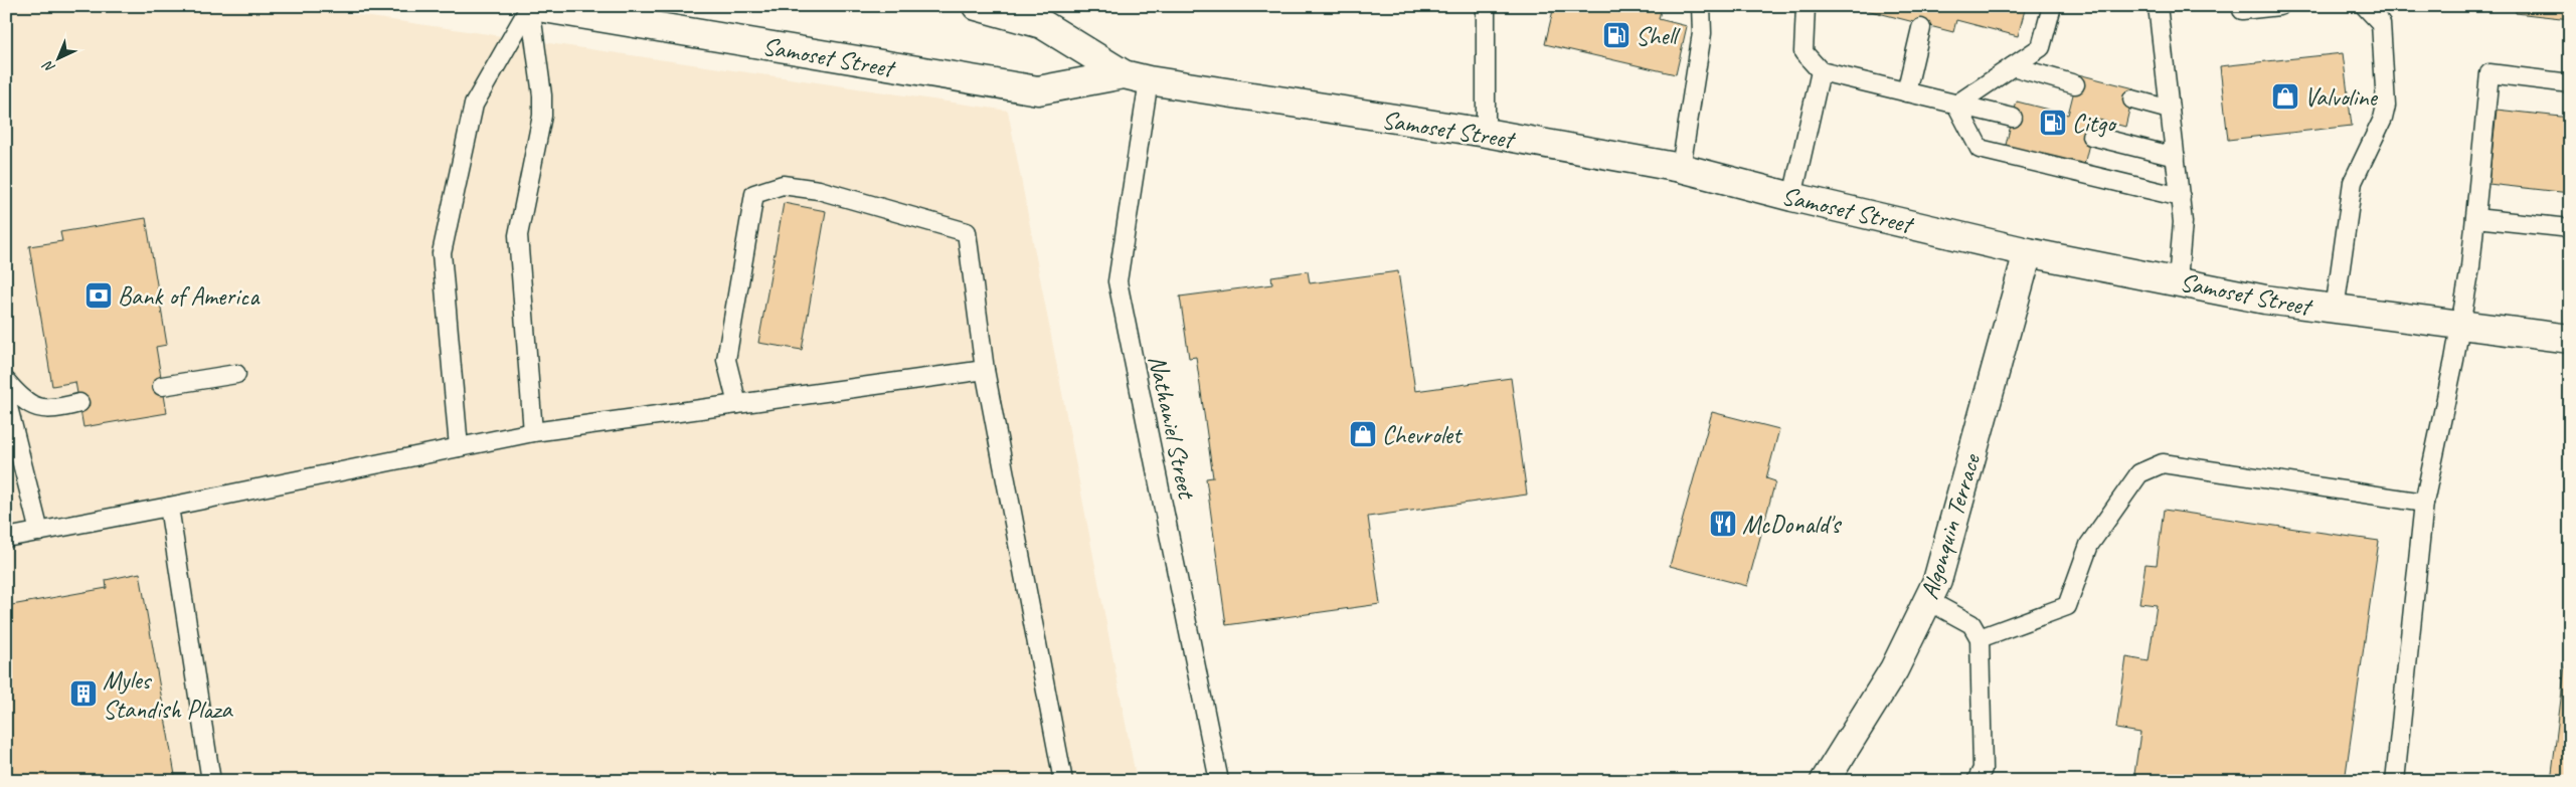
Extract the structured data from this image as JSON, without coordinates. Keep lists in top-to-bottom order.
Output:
{
  "streets": {
    "main road": ["Samoset Street", "Algonquin Terrace"],
    "lane": ["Nathaniel Street"]
  },
  "crossings": [
    ["Samoset Street", "Nathaniel Street"],
    ["Samoset Street", "Algonquin Terrace"]
  ],
  "places": {
    "fuel station": ["Shell", "Citgo"],
    "shop": ["Valvoline", "Chevrolet"],
    "bank": ["Bank of America"],
    "restaurant": ["McDonald's"],
    "building": ["Myles Standish Plaza"]
  },
  "north": "bottom left"
}
